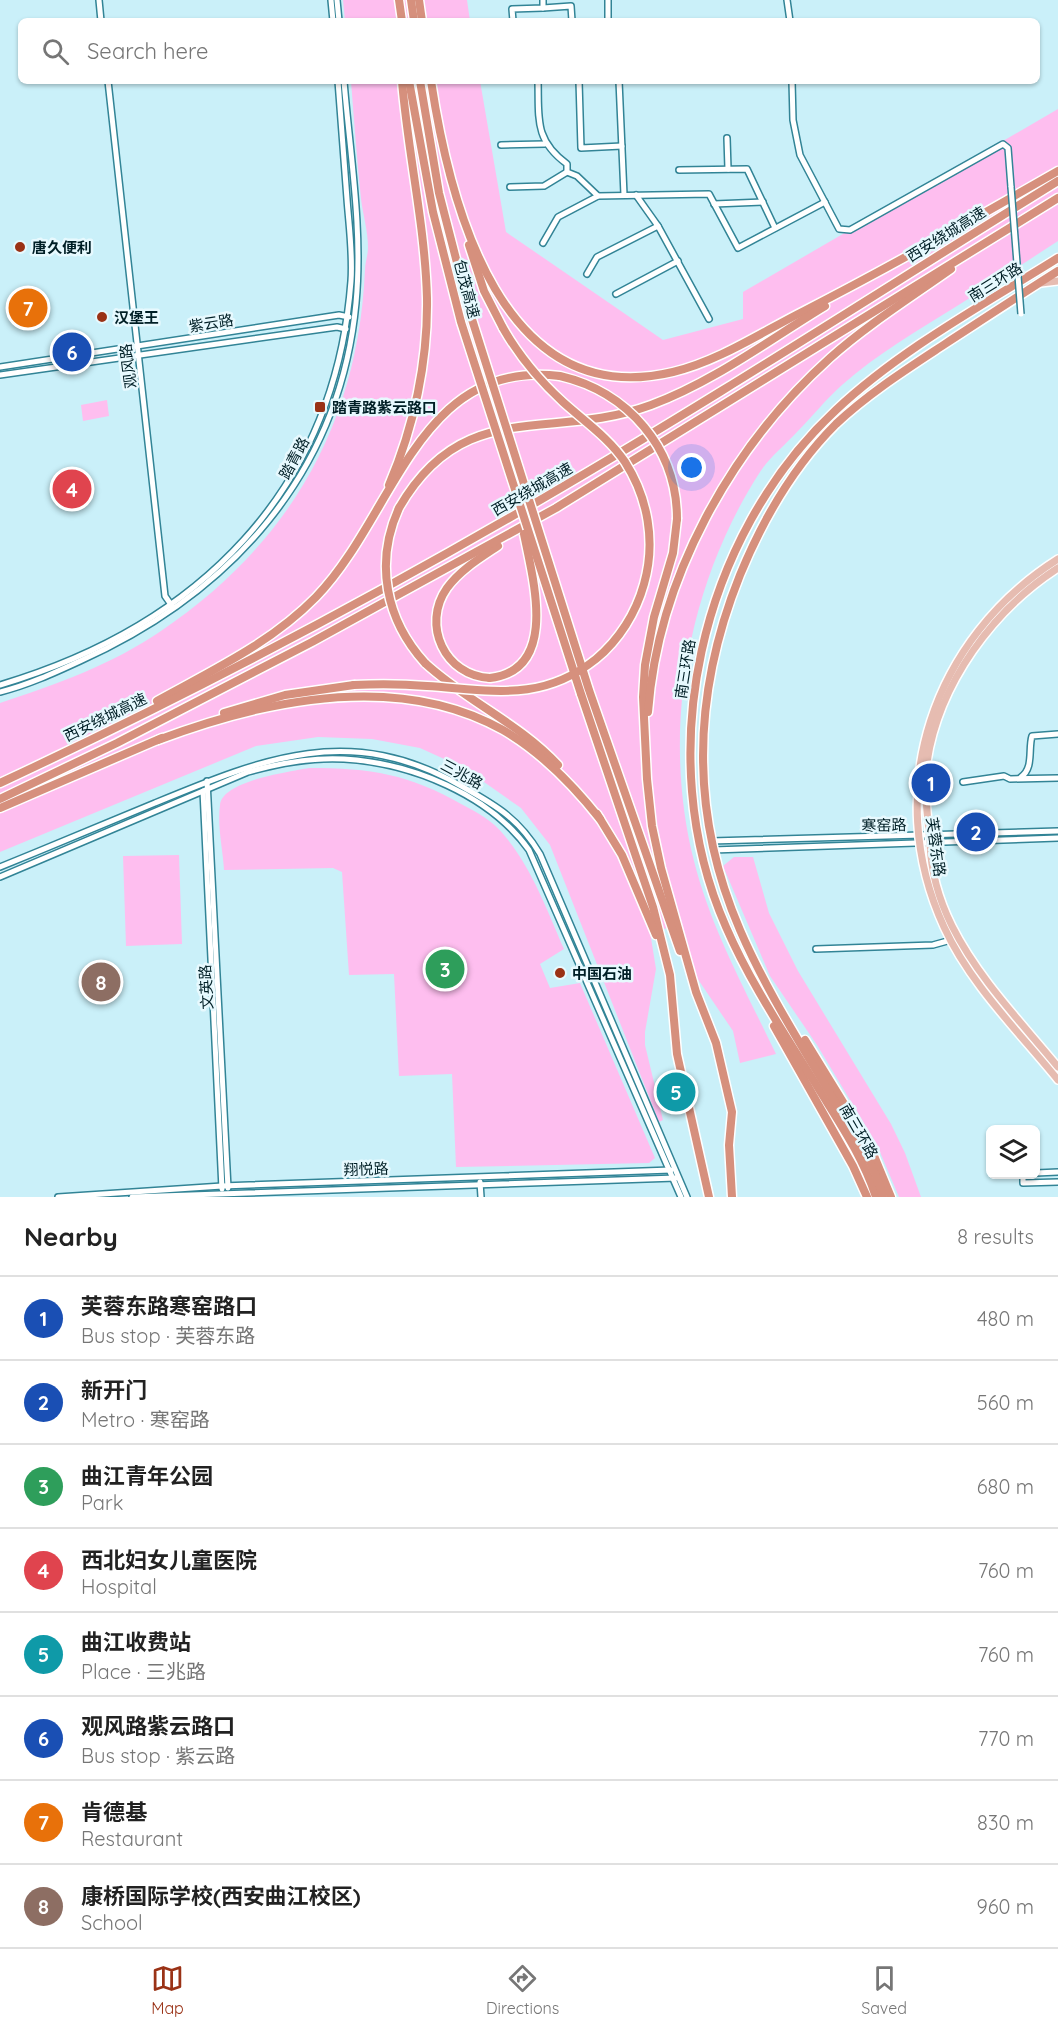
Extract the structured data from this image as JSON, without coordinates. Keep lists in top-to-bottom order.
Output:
{
  "streets": {
    "highway": ["西安绕城高速", "南三环路", "包茂高速"],
    "main road": ["芙蓉东路"],
    "street": [
      "紫云路",
      "观风路",
      "踏青路",
      "三兆路",
      "寒窑路",
      "文英路",
      "翔悦路"
    ]
  },
  "crossings": [
    ["南三环路", "寒窑路"],
    ["紫云路", "观风路"],
    ["紫云路", "踏青路"],
    ["观风路", "踏青路"],
    ["三兆路", "文英路"],
    ["三兆路", "翔悦路"],
    ["寒窑路", "芙蓉东路"],
    ["文英路", "翔悦路"]
  ],
  "places": {
    "other": ["唐久便利", "汉堡王", "中国石油"],
    "transit": ["踏青路紫云路口"]
  },
  "page": {
    "search": "Search here",
    "pins": [
      "7",
      "6",
      "4",
      "1",
      "2",
      "3",
      "8",
      "5"
    ],
    "heading": ["Nearby", "8 results"],
    "list": [
      {
        "mark": "1",
        "name": "芙蓉东路寒窑路口",
        "note": "Bus stop · 芙蓉东路",
        "value": "480 m"
      },
      {
        "mark": "2",
        "name": "新开门",
        "note": "Metro · 寒窑路",
        "value": "560 m"
      },
      {
        "mark": "3",
        "name": "曲江青年公园",
        "note": "Park",
        "value": "680 m"
      },
      {
        "mark": "4",
        "name": "西北妇女儿童医院",
        "note": "Hospital",
        "value": "760 m"
      },
      {
        "mark": "5",
        "name": "曲江收费站",
        "note": "Place · 三兆路",
        "value": "760 m"
      },
      {
        "mark": "6",
        "name": "观风路紫云路口",
        "note": "Bus stop · 紫云路",
        "value": "770 m"
      },
      {
        "mark": "7",
        "name": "肯德基",
        "note": "Restaurant",
        "value": "830 m"
      },
      {
        "mark": "8",
        "name": "康桥国际学校(西安曲江校区)",
        "note": "School",
        "value": "960 m"
      }
    ],
    "nav": ["Map", "Directions", "Saved"]
  }
}
